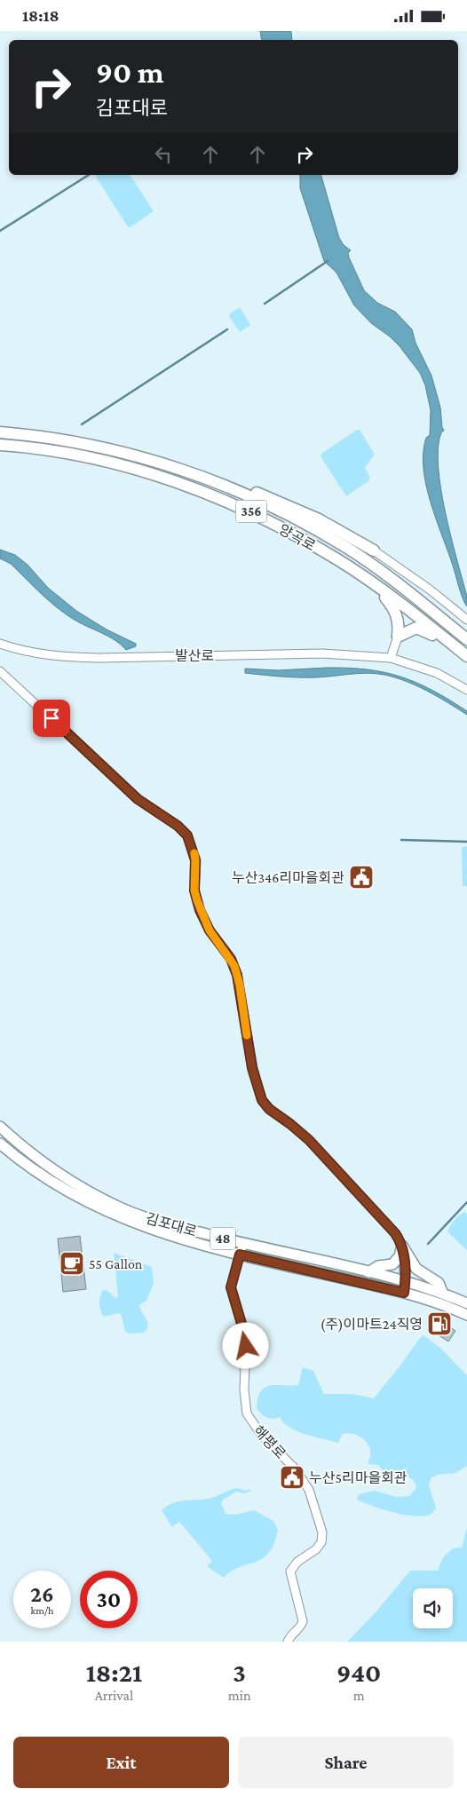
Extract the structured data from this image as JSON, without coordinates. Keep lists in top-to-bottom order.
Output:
{
  "streets": {
    "highway": ["356", "양곡로"],
    "main road": ["김포대로", "48"],
    "street": ["발산로", "해평로"]
  },
  "crossings": [
    ["김포대로", "해평로"]
  ],
  "places": {
    "public building": ["누산346리마을회관", "누산5리마을회관"],
    "cafe": ["55 Gallon"],
    "fuel station": ["(주)이마트24직영"]
  },
  "page": {
    "status": "18:18",
    "turn": ["90 m", "김포대로"],
    "speed": "26 km/h",
    "limit": "30",
    "eta": [
      "18:21",
      "Arrival",
      "3",
      "min",
      "940",
      "m"
    ],
    "buttons": ["Exit", "Share"]
  }
}
